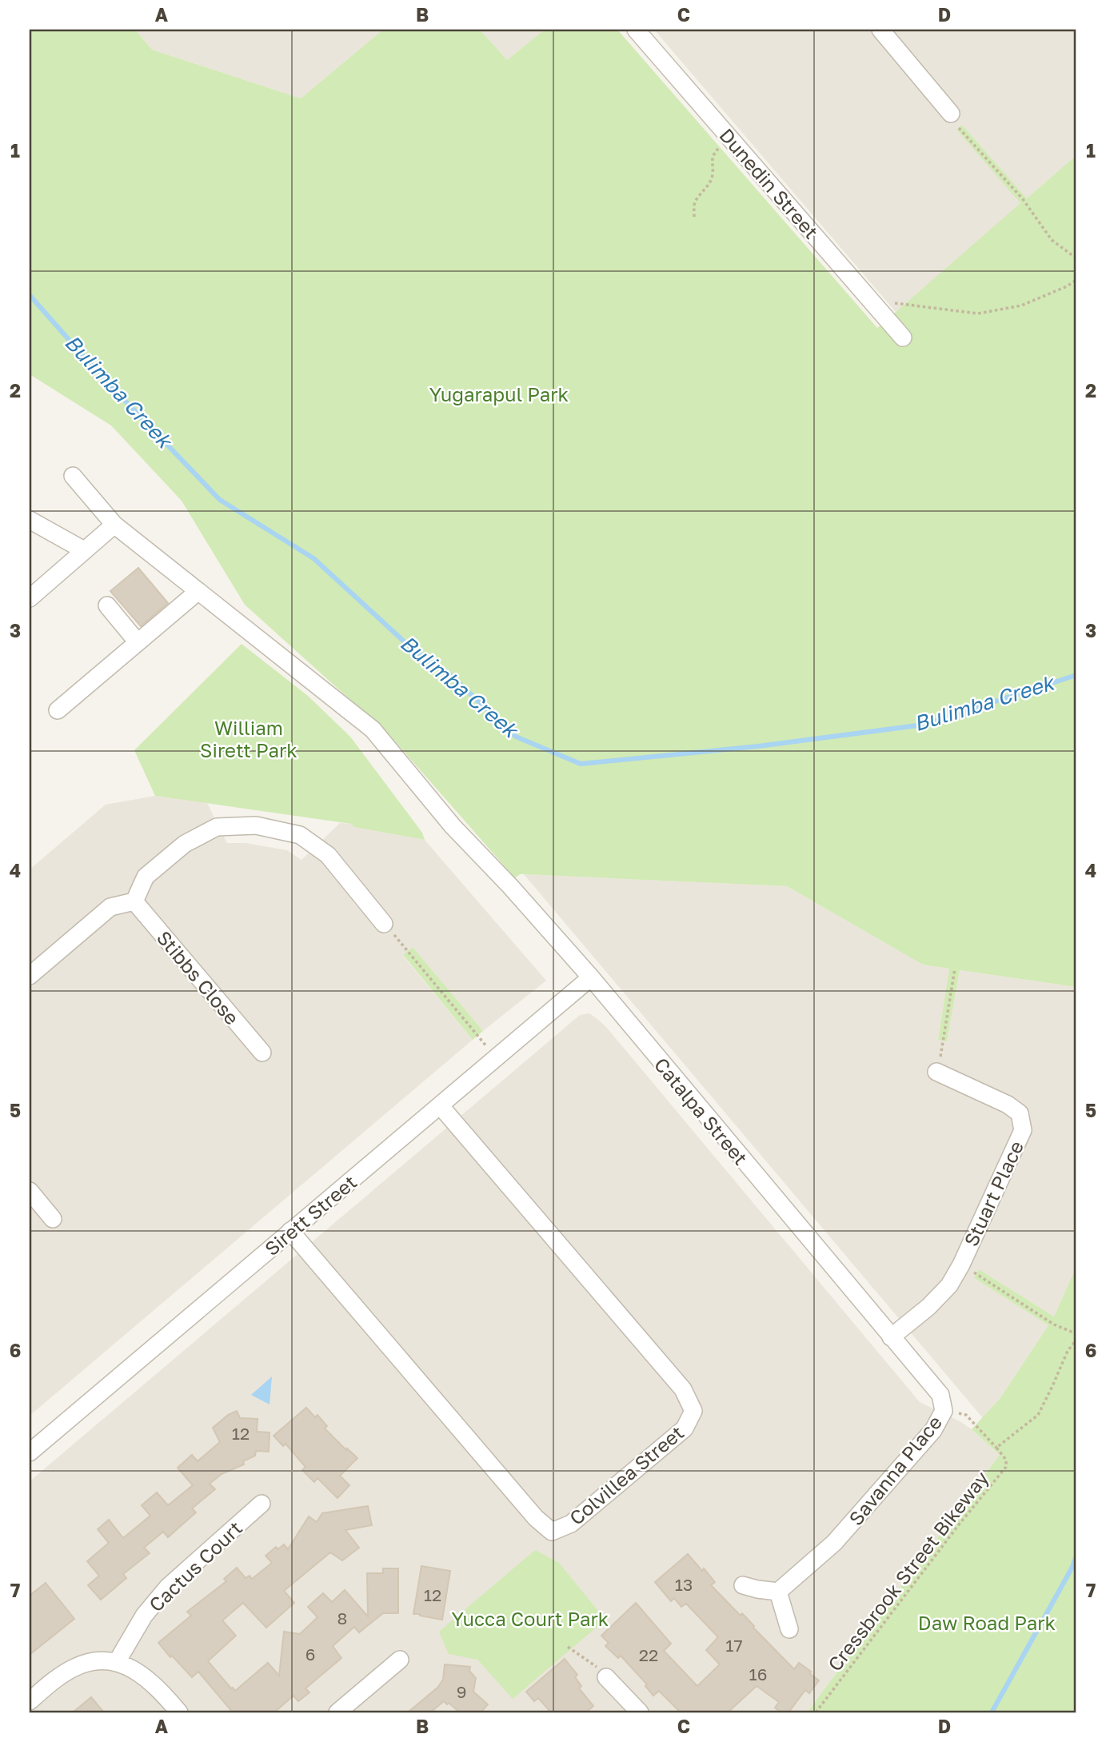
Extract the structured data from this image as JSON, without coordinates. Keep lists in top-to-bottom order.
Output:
{
  "streets": {
    "street": [
      "Dunedin Street",
      "Stibbs Close",
      "Catalpa Street",
      "Stuart Place",
      "Sirett Street",
      "Savanna Place",
      "Colvillea Street",
      "Cactus Court"
    ],
    "path": ["Cressbrook Street Bikeway"]
  },
  "crossings": [
    ["Catalpa Street", "Stuart Place"],
    ["Catalpa Street", "Sirett Street"],
    ["Catalpa Street", "Savanna Place"],
    ["Stuart Place", "Savanna Place"],
    ["Sirett Street", "Colvillea Street"]
  ],
  "water": ["Bulimba Creek"],
  "parks": [
    "Yugarapul Park",
    "William Sirett Park",
    "Yucca Court Park",
    "Daw Road Park"
  ],
  "house_numbers": [
    "12",
    "13",
    "12",
    "8",
    "17",
    "6",
    "22",
    "16",
    "9"
  ],
  "grid": {
    "columns": [
      "A",
      "B",
      "C",
      "D"
    ],
    "rows": [
      "1",
      "2",
      "3",
      "4",
      "5",
      "6",
      "7"
    ]
  }
}
